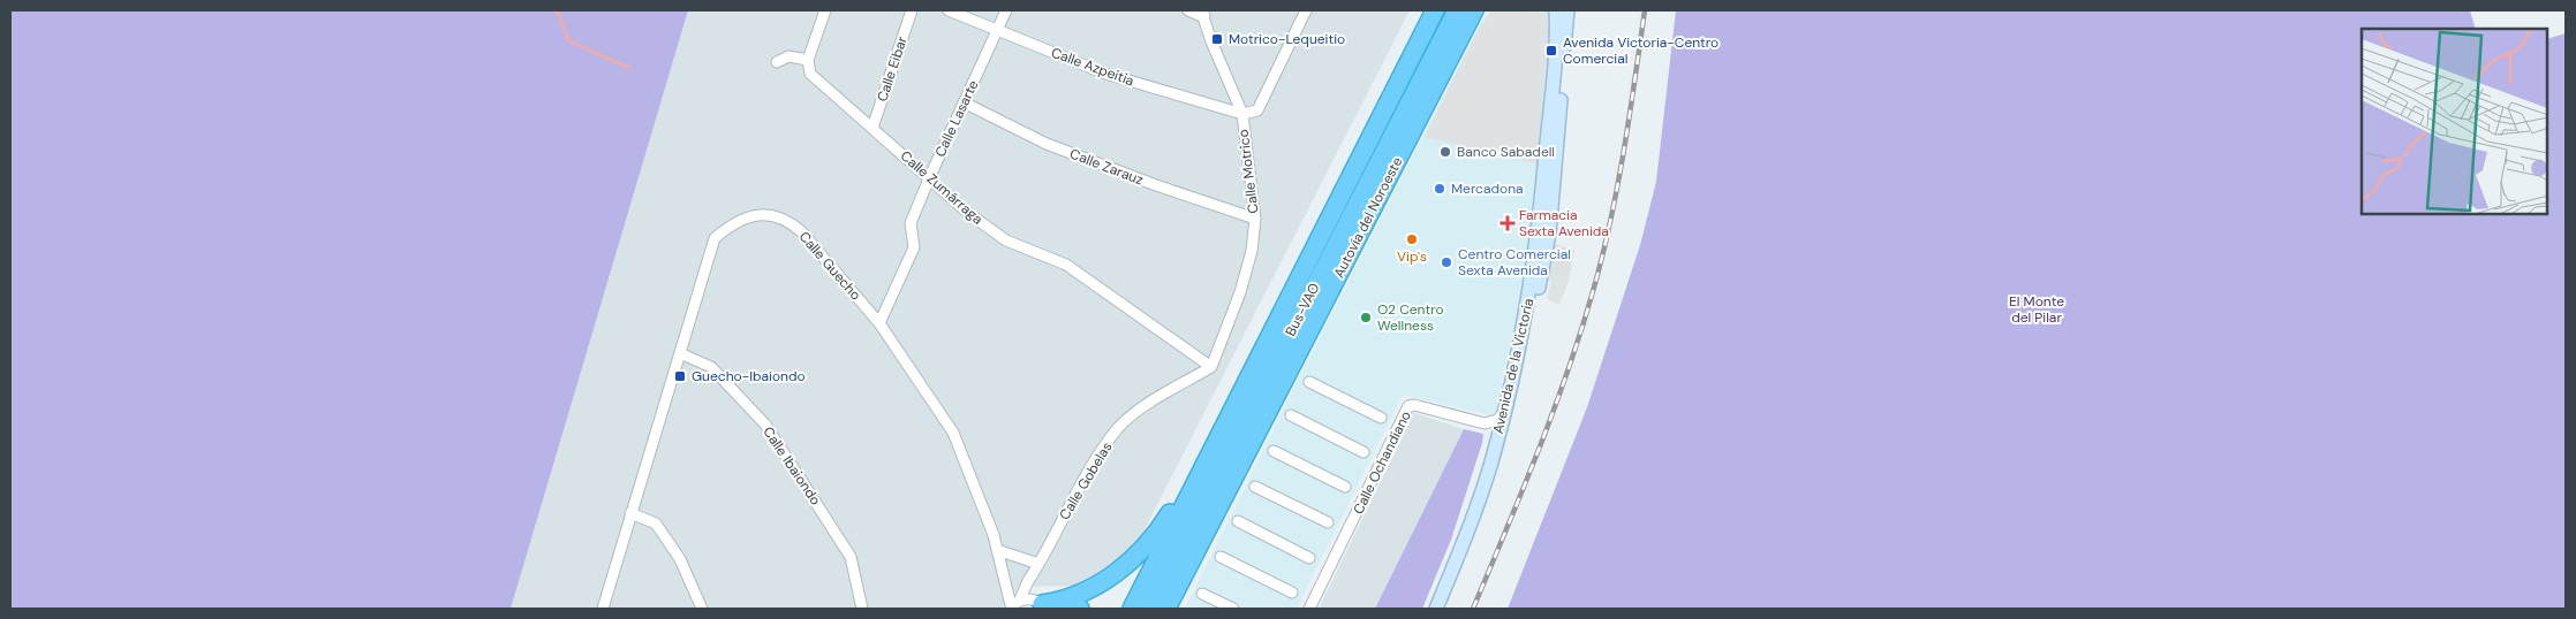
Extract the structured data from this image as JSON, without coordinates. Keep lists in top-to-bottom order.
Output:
{
  "streets": {
    "highway": ["Autovía del Noroeste", "Bus-VAO"],
    "street": [
      "Calle Azpeitia",
      "Calle Eibar",
      "Calle Lasarte",
      "Calle Zarauz",
      "Calle Motrico",
      "Calle Zumárraga",
      "Calle Guecho",
      "Avenida de la Victoria",
      "Calle Ochandiano",
      "Calle Ibaiondo",
      "Calle Gobelas"
    ]
  },
  "crossings": [
    ["Calle Azpeitia", "Calle Lasarte"],
    ["Calle Azpeitia", "Calle Motrico"],
    ["Calle Eibar", "Calle Zumárraga"],
    ["Calle Lasarte", "Calle Zarauz"],
    ["Calle Lasarte", "Calle Zumárraga"],
    ["Calle Lasarte", "Calle Guecho"],
    ["Calle Zarauz", "Calle Motrico"],
    ["Calle Motrico", "Calle Zumárraga"],
    ["Calle Motrico", "Calle Gobelas"],
    ["Calle Zumárraga", "Calle Gobelas"],
    ["Calle Guecho", "Calle Ibaiondo"],
    ["Calle Guecho", "Calle Gobelas"],
    ["Avenida de la Victoria", "Calle Ochandiano"]
  ],
  "parks": ["El Monte del Pilar"],
  "places": {
    "transit": ["Motrico-Lequeitio", "Avenida Victoria-Centro Comercial", "Guecho-Ibaiondo"],
    "other": [
      "Banco Sabadell",
      "Mercadona",
      "Vip's",
      "Centro Comercial Sexta Avenida",
      "O2 Centro Wellness"
    ],
    "health": ["Farmacia Sexta Avenida"]
  }
}
